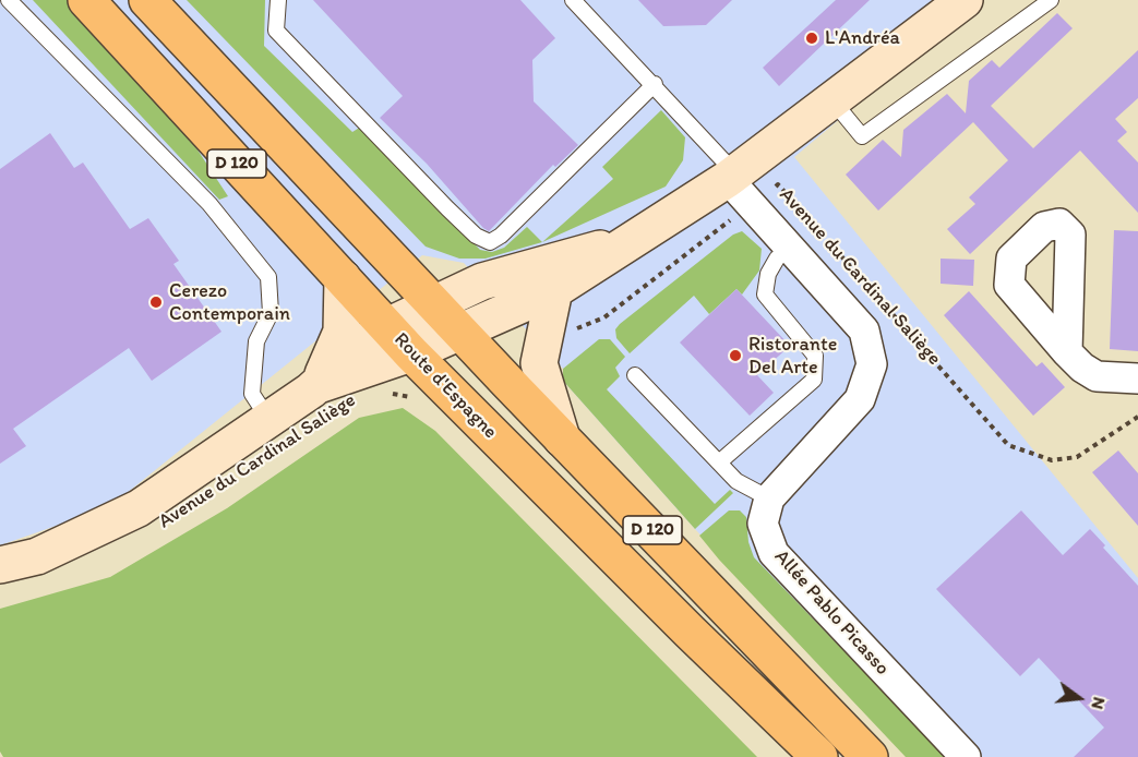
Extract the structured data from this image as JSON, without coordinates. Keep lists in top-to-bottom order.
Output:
{
  "streets": {
    "main road": ["D 120", "Avenue du Cardinal Saliège", "Route d'Espagne"],
    "street": ["Allée Pablo Picasso"]
  },
  "places": ["L'Andréa", "Cerezo Contemporain", "Ristorante Del Arte"],
  "north": "right"
}
